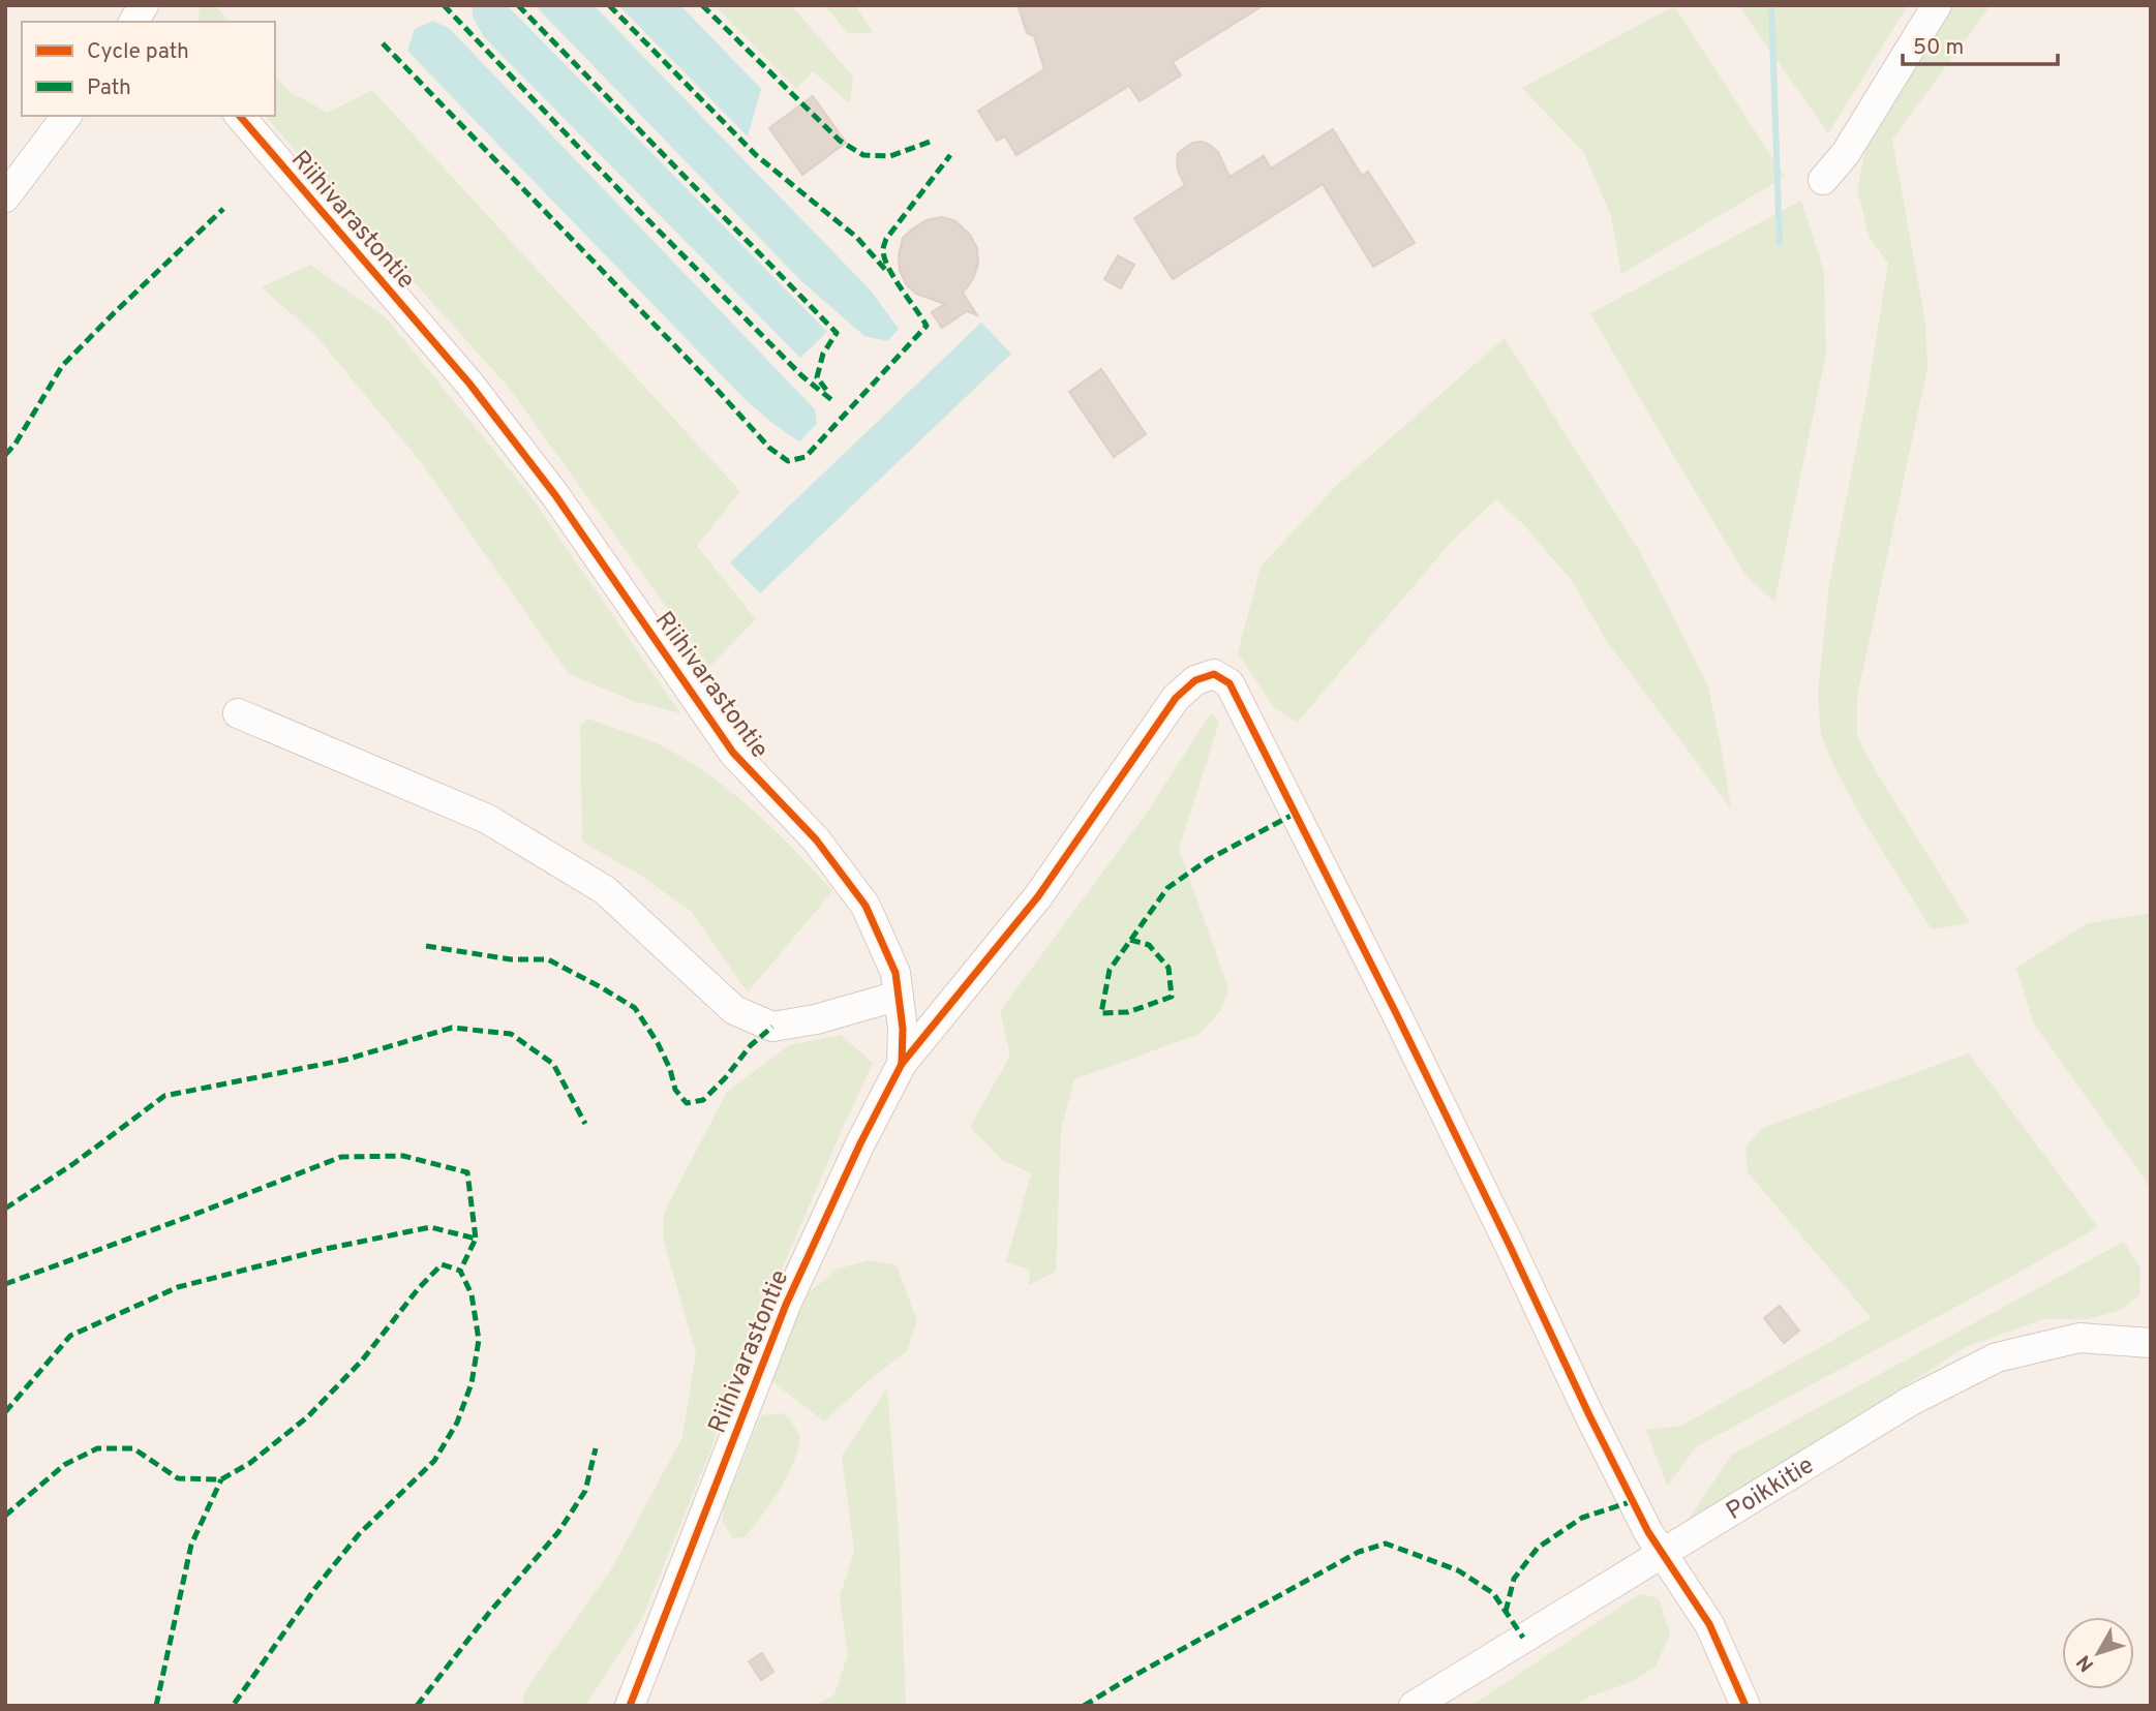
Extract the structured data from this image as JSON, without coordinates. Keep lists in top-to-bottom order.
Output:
{
  "streets": {
    "street": ["Riihivarastontie", "Poikkitie"]
  },
  "legend": ["Cycle path", "Path"],
  "scale_bar": "50 m",
  "north": "bottom left"
}
